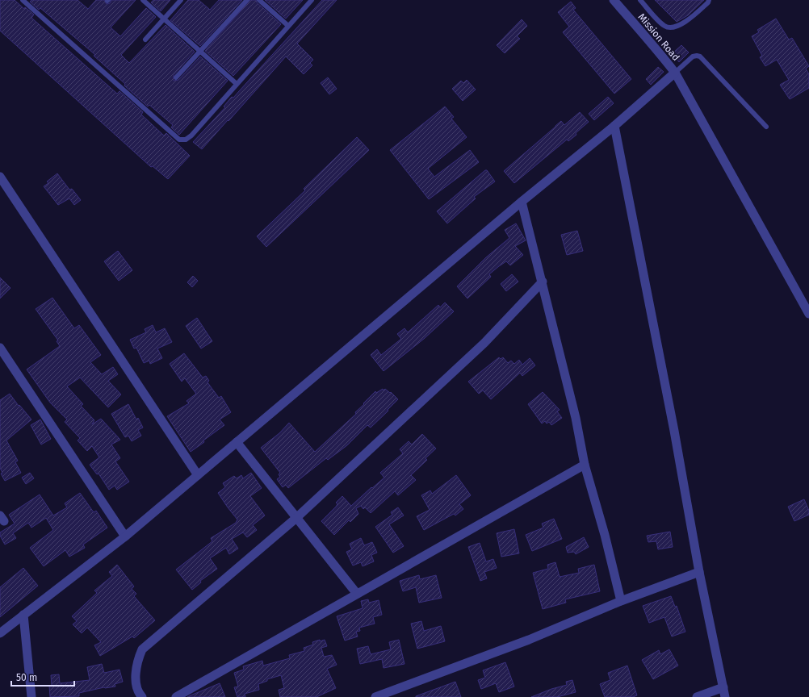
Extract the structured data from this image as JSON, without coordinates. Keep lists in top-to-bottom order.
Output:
{
  "streets": {
    "street": ["Mission Road"]
  },
  "scale_bar": "50 m"
}
